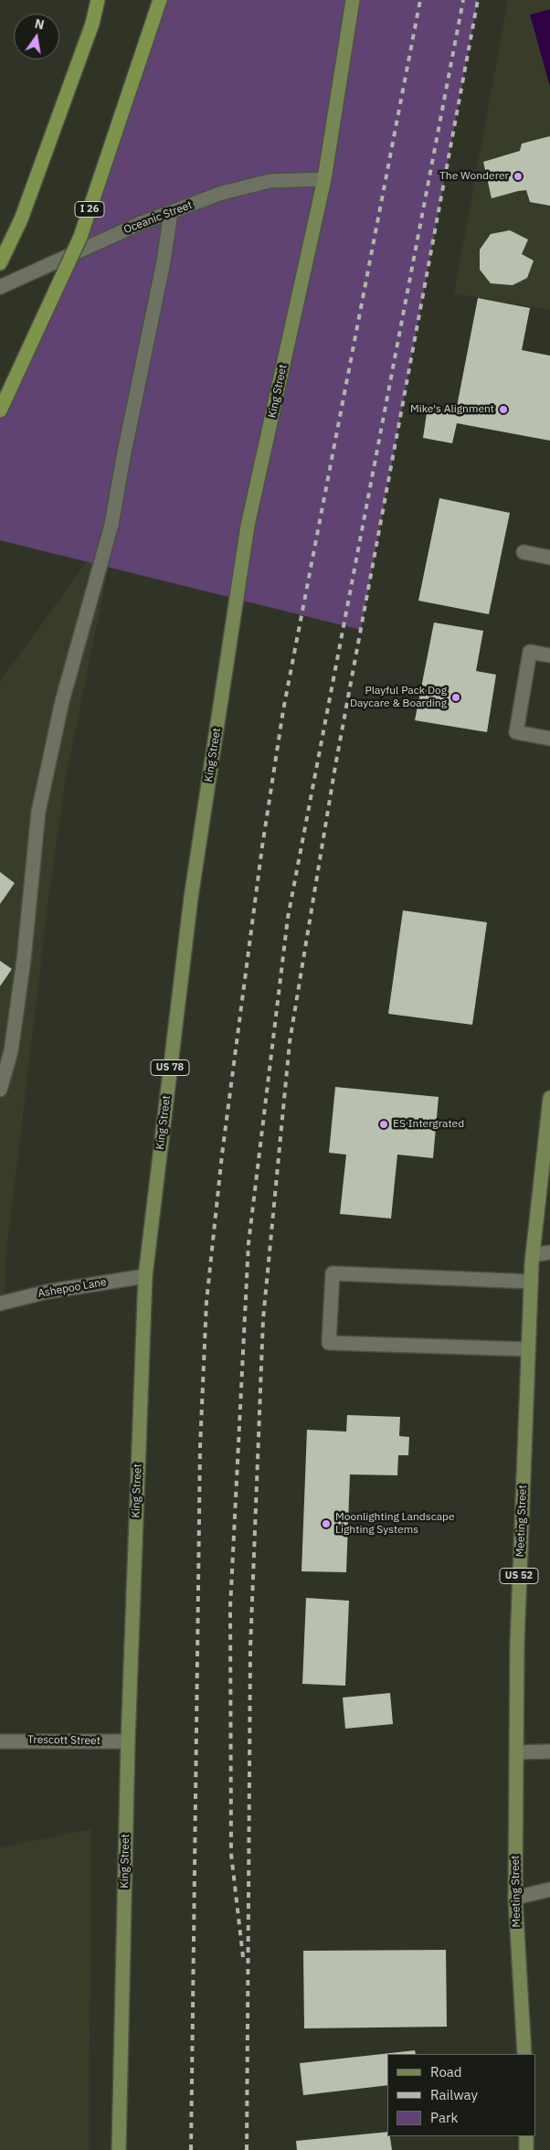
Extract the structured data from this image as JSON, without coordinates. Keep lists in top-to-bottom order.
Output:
{
  "streets": {
    "highway": ["I 26"],
    "main road": [
      "King Street",
      "US 78",
      "Meeting Street",
      "US 52"
    ],
    "street": ["Oceanic Street", "Ashepoo Lane", "Trescott Street"]
  },
  "crossings": [
    ["Oceanic Street", "King Street"],
    ["King Street", "Ashepoo Lane"],
    ["King Street", "Trescott Street"]
  ],
  "places": [
    "The Wonderer",
    "Mike's Alignment",
    "Playful Pack Dog Daycare & Boarding",
    "ES Intergrated",
    "Moonlighting Landscape Lighting Systems"
  ],
  "legend": ["Road", "Railway", "Park"],
  "north": "top"
}
